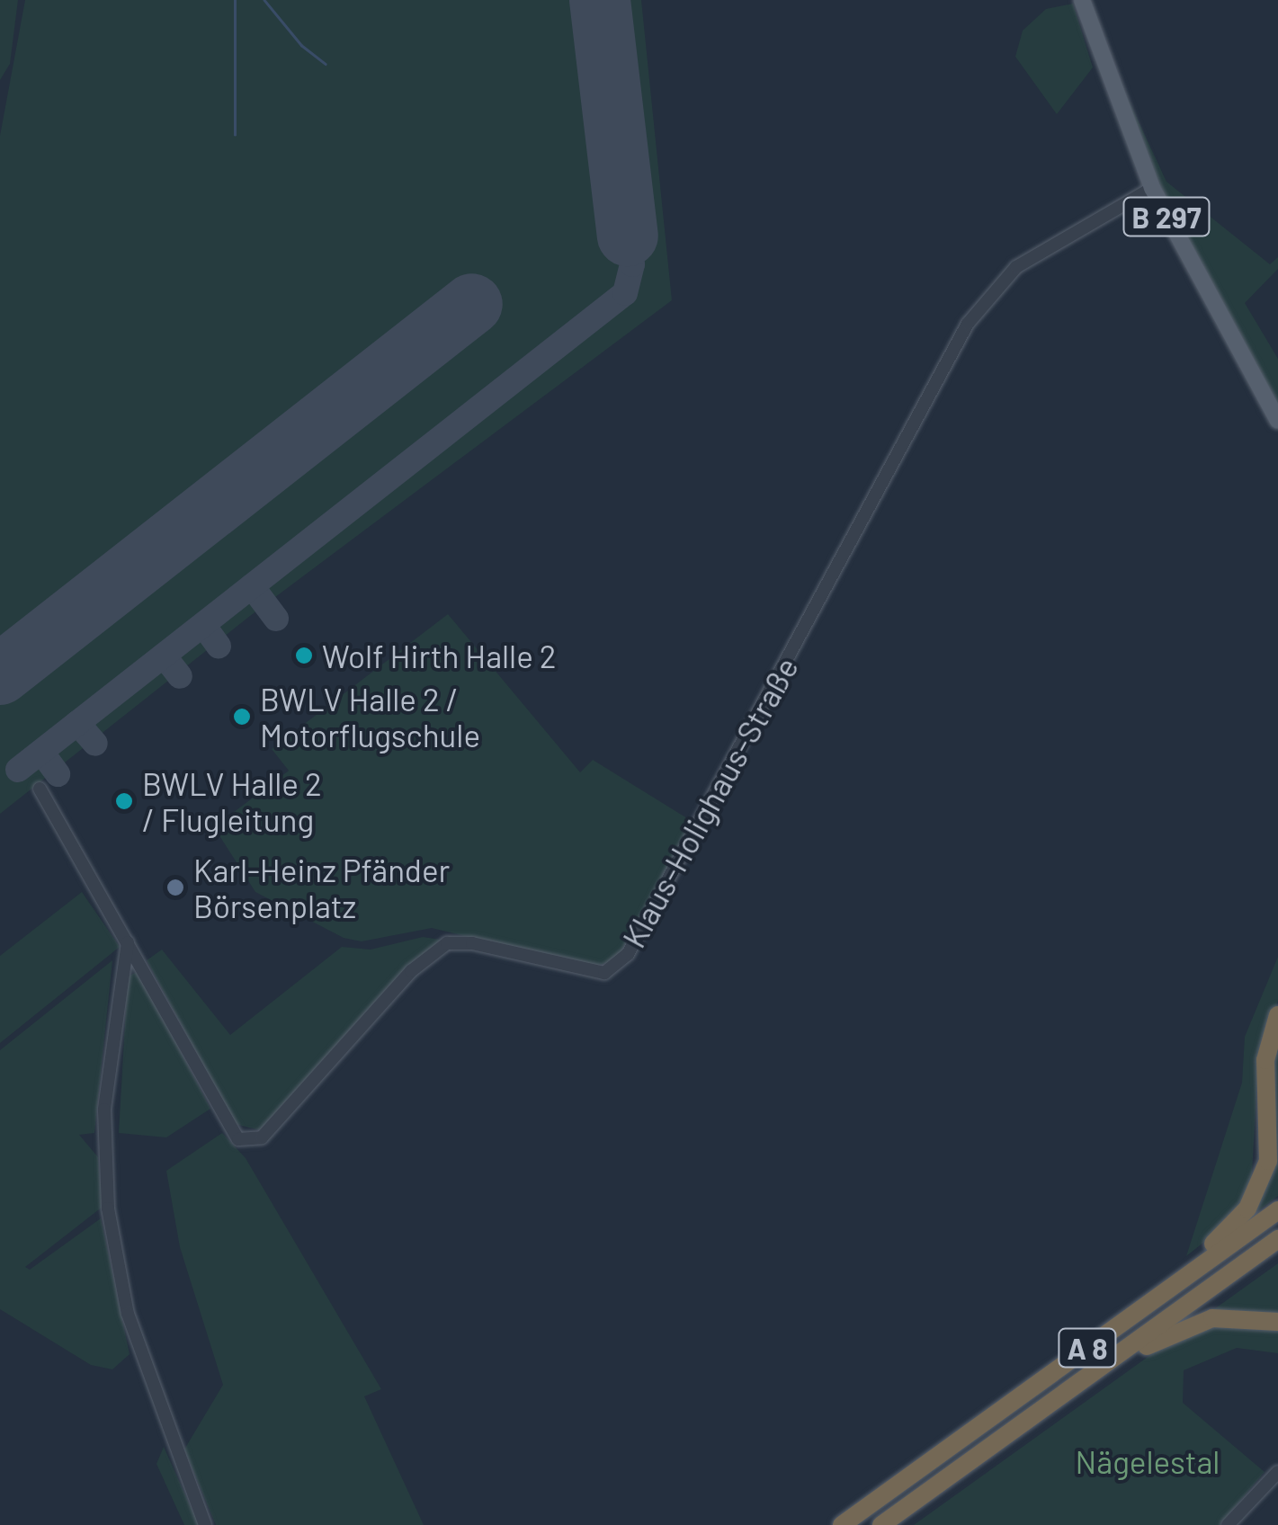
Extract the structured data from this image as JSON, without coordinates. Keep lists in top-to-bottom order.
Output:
{
  "streets": {
    "highway": ["A 8"],
    "main road": ["B 297"],
    "street": ["Klaus-Holighaus-Straße"]
  },
  "crossings": [
    ["B 297", "Klaus-Holighaus-Straße"]
  ],
  "parks": ["Nägelestal"],
  "places": [
    "Wolf Hirth Halle 2",
    "BWLV Halle 2 / Motorflugschule",
    "BWLV Halle 2 / Flugleitung",
    "Karl-Heinz Pfänder Börsenplatz"
  ]
}
